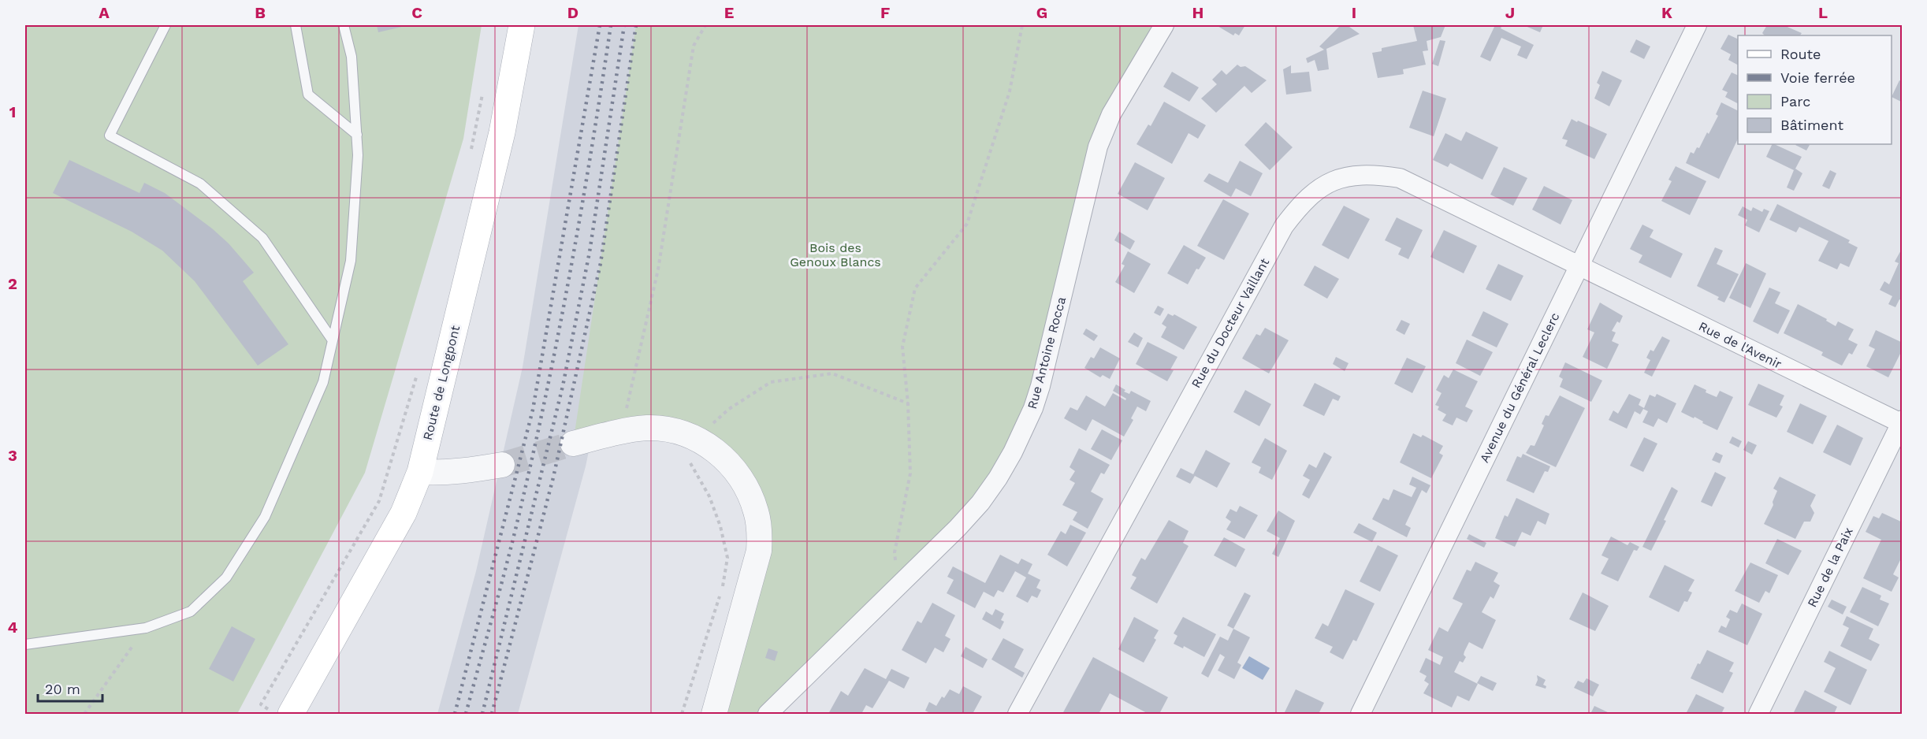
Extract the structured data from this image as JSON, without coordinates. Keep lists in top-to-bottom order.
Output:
{
  "streets": {
    "main road": ["Route de Longpont"],
    "street": [
      "Rue du Docteur Vaillant",
      "Rue de l'Avenir",
      "Rue Antoine Rocca",
      "Avenue du Général Leclerc",
      "Rue de la Paix"
    ]
  },
  "crossings": [
    ["Rue du Docteur Vaillant", "Rue de l'Avenir"],
    ["Rue du Docteur Vaillant", "Avenue du Général Leclerc"],
    ["Rue de l'Avenir", "Avenue du Général Leclerc"],
    ["Rue de l'Avenir", "Rue de la Paix"]
  ],
  "parks": ["Bois des Genoux Blancs"],
  "legend": [
    "Route",
    "Voie ferrée",
    "Parc",
    "Bâtiment"
  ],
  "scale_bar": "20 m",
  "grid": {
    "columns": [
      "A",
      "B",
      "C",
      "D",
      "E",
      "F",
      "G",
      "H",
      "I",
      "J",
      "K",
      "L"
    ],
    "rows": [
      "1",
      "2",
      "3",
      "4"
    ]
  }
}
